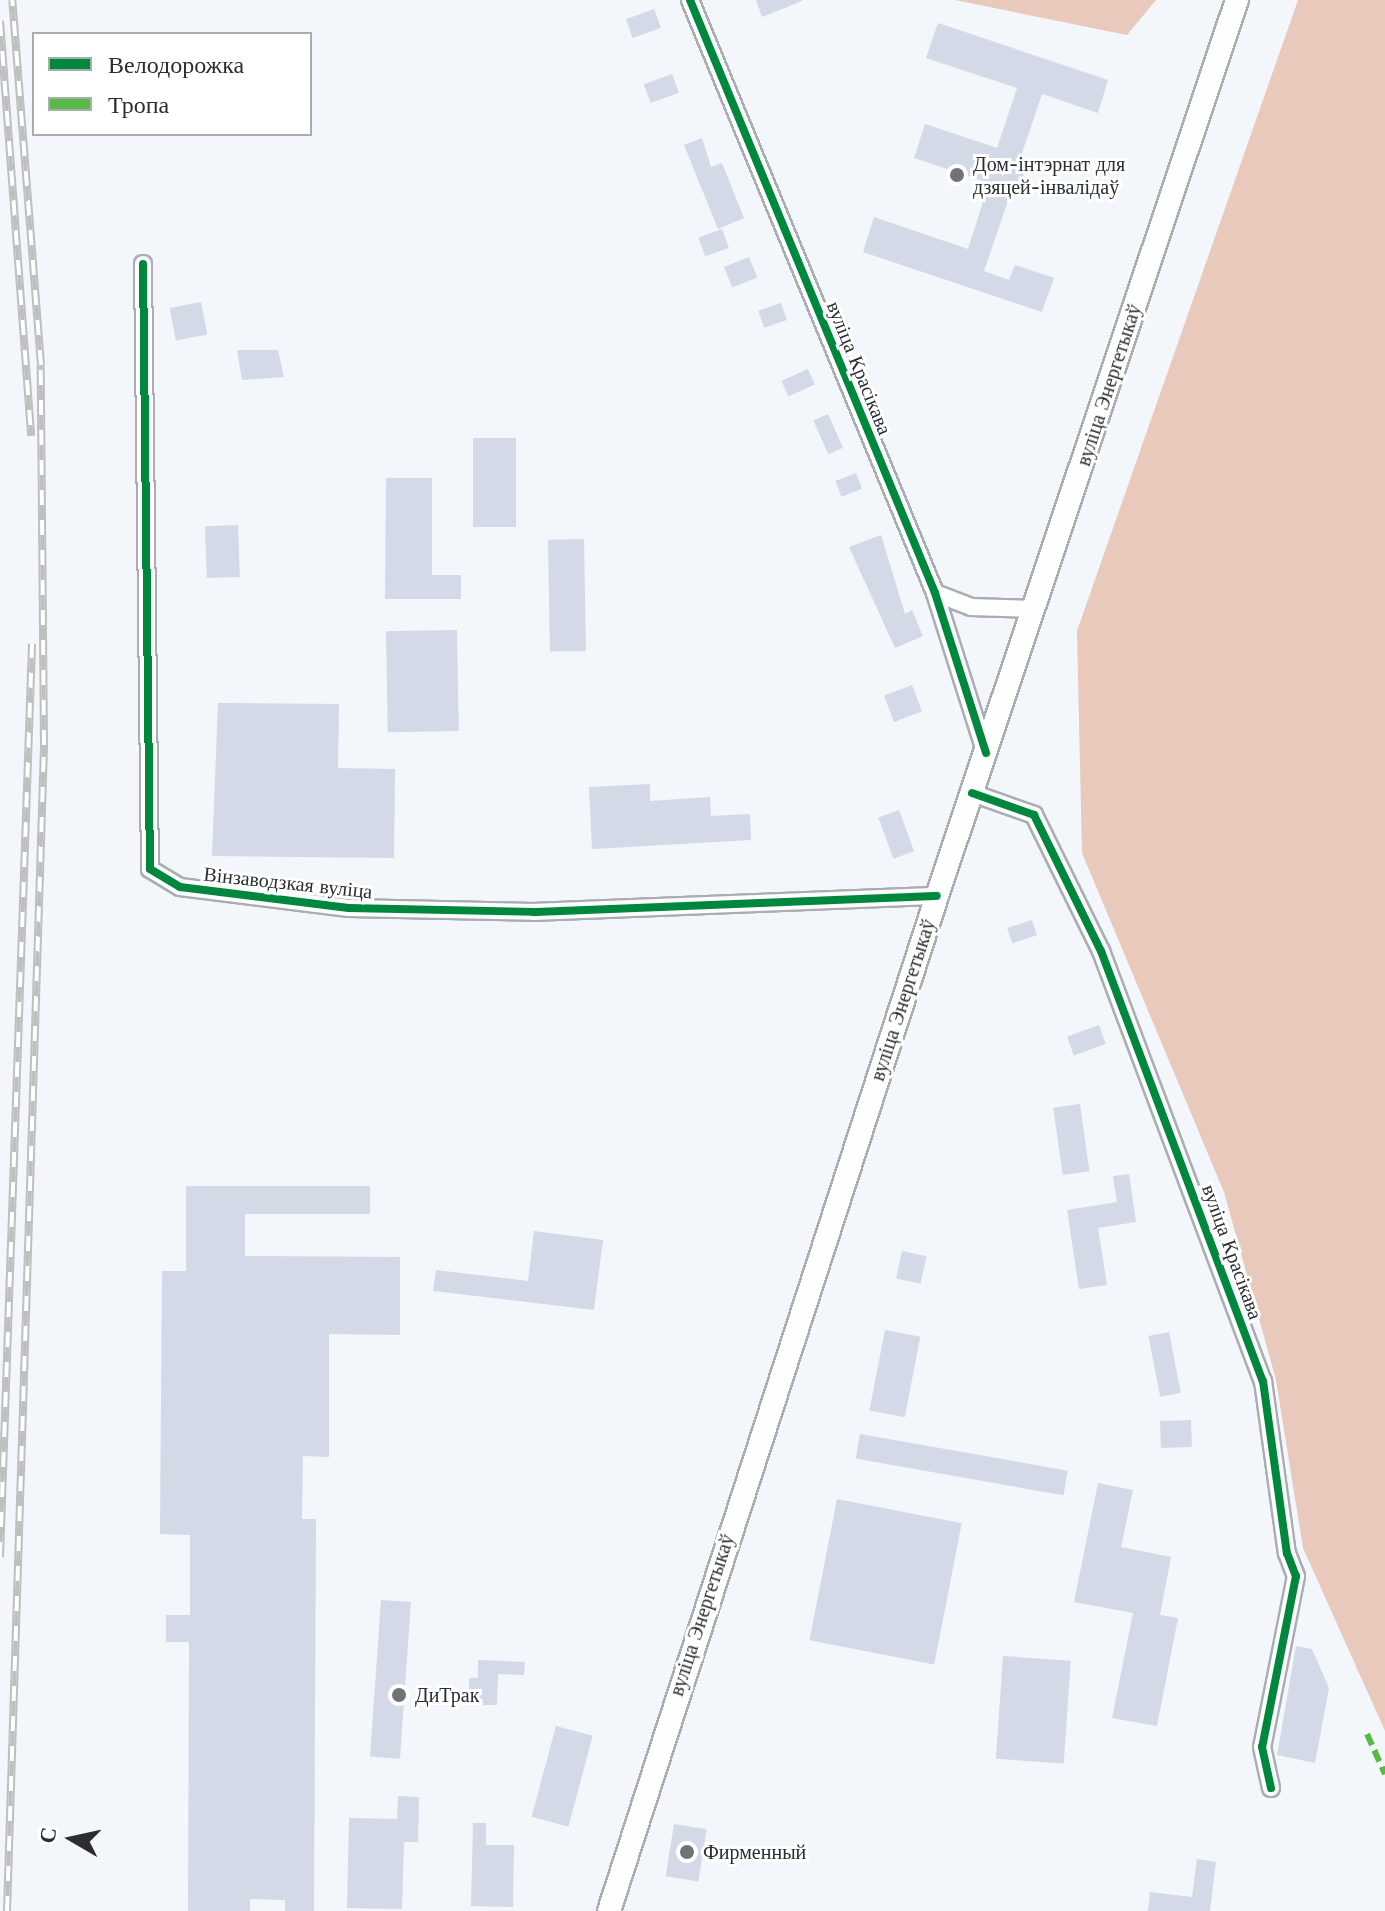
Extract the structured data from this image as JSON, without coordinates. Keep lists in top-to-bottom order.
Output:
{
  "streets": {
    "main road": ["вуліца Энергетыкаў"],
    "street": ["вуліца Красікава", "Вінзаводзкая вуліца"]
  },
  "crossings": [
    ["вуліца Красікава", "вуліца Энергетыкаў"],
    ["вуліца Энергетыкаў", "Вінзаводзкая вуліца"]
  ],
  "places": ["Дом-інтэрнат для дзяцей-інвалідаў", "ДиТрак", "Фирменный"],
  "legend": ["Велодорожка", "Тропа"],
  "north": "left"
}
